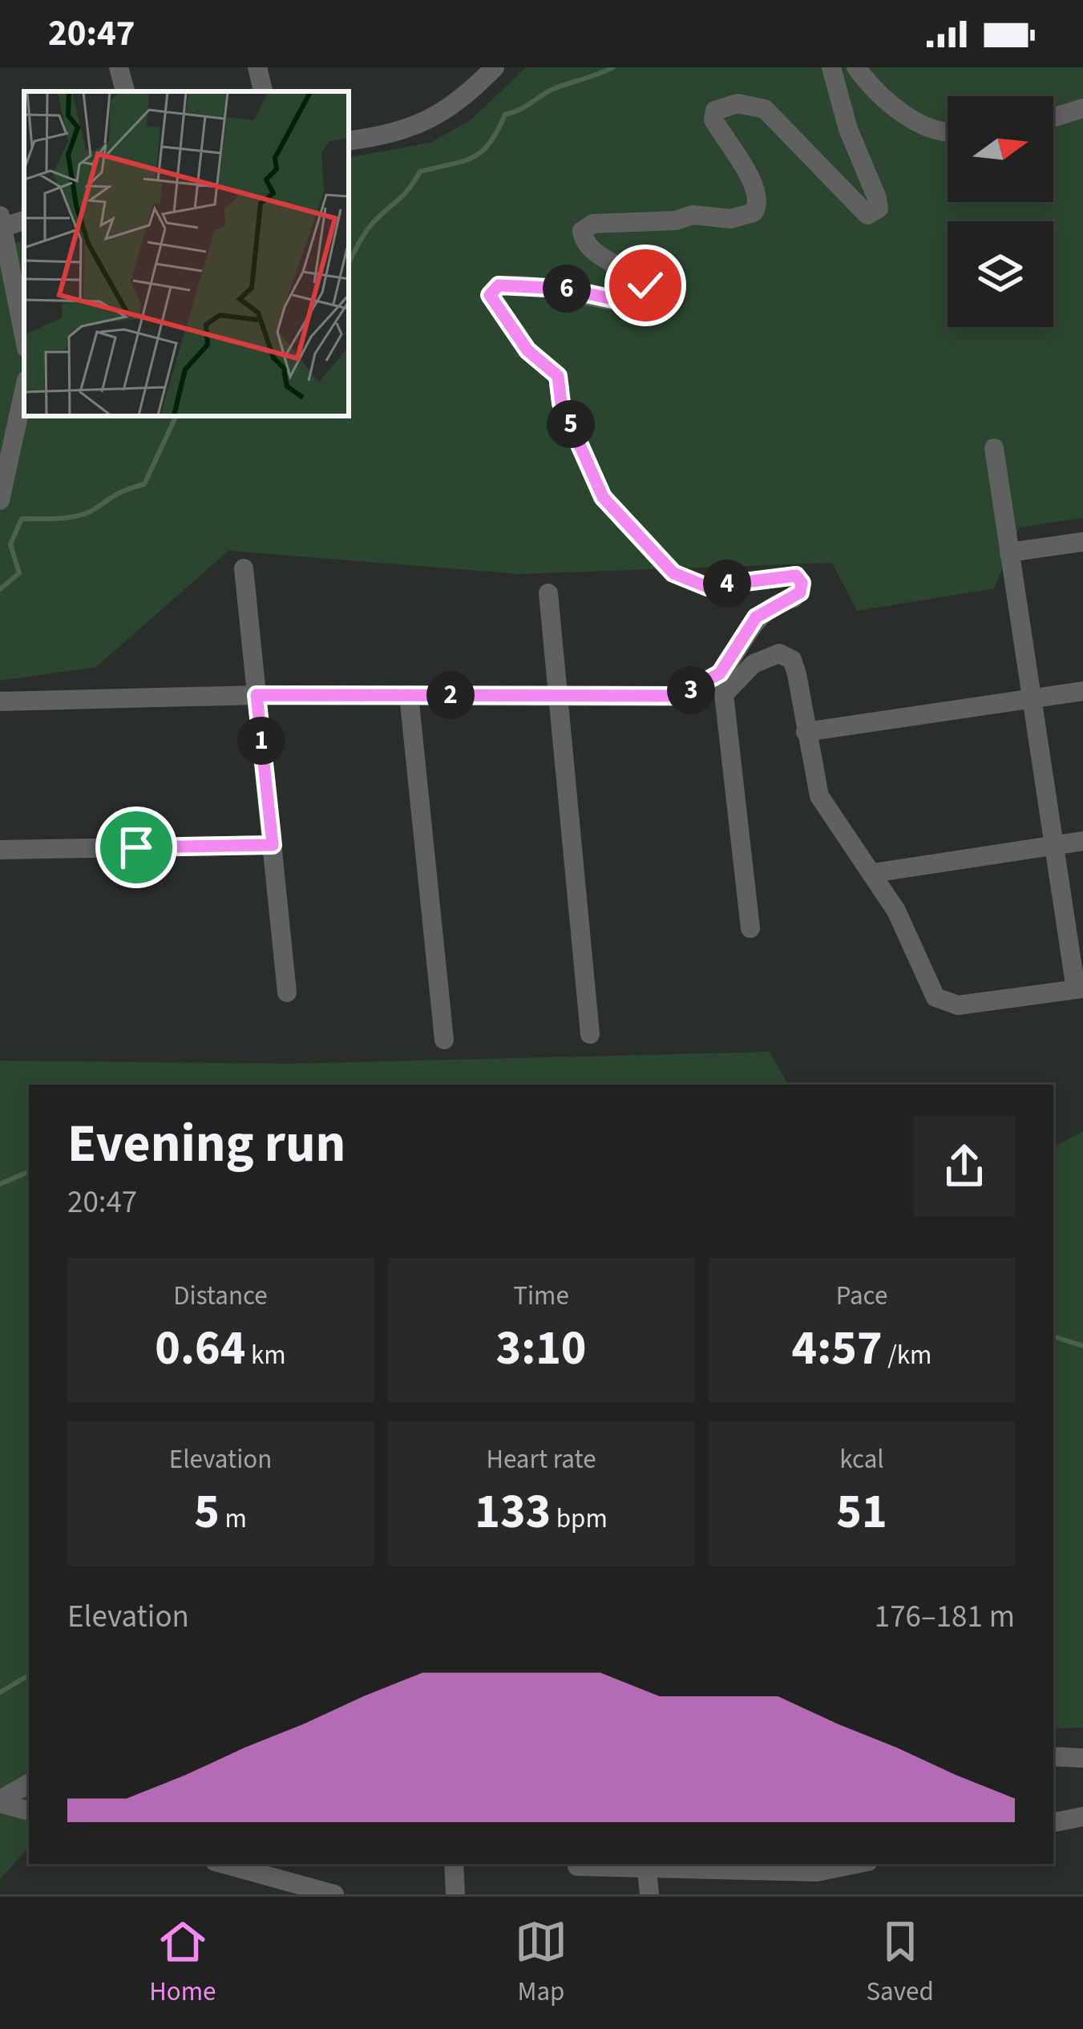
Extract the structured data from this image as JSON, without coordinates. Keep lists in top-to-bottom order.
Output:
{
  "north": "right",
  "page": {
    "status": "20:47",
    "pins": [
      "6",
      "5",
      "4",
      "3",
      "2",
      "1"
    ],
    "heading": ["Evening run", "20:47"],
    "stats": [
      ["Distance", "0.64 km"],
      ["Time", "3:10"],
      ["Pace", "4:57 /km"],
      ["Elevation", "5 m"],
      ["Heart rate", "133 bpm"],
      ["kcal", "51"]
    ],
    "chart": ["Elevation", "176–181 m"],
    "tabs": ["Home", "Map", "Saved"]
  }
}
